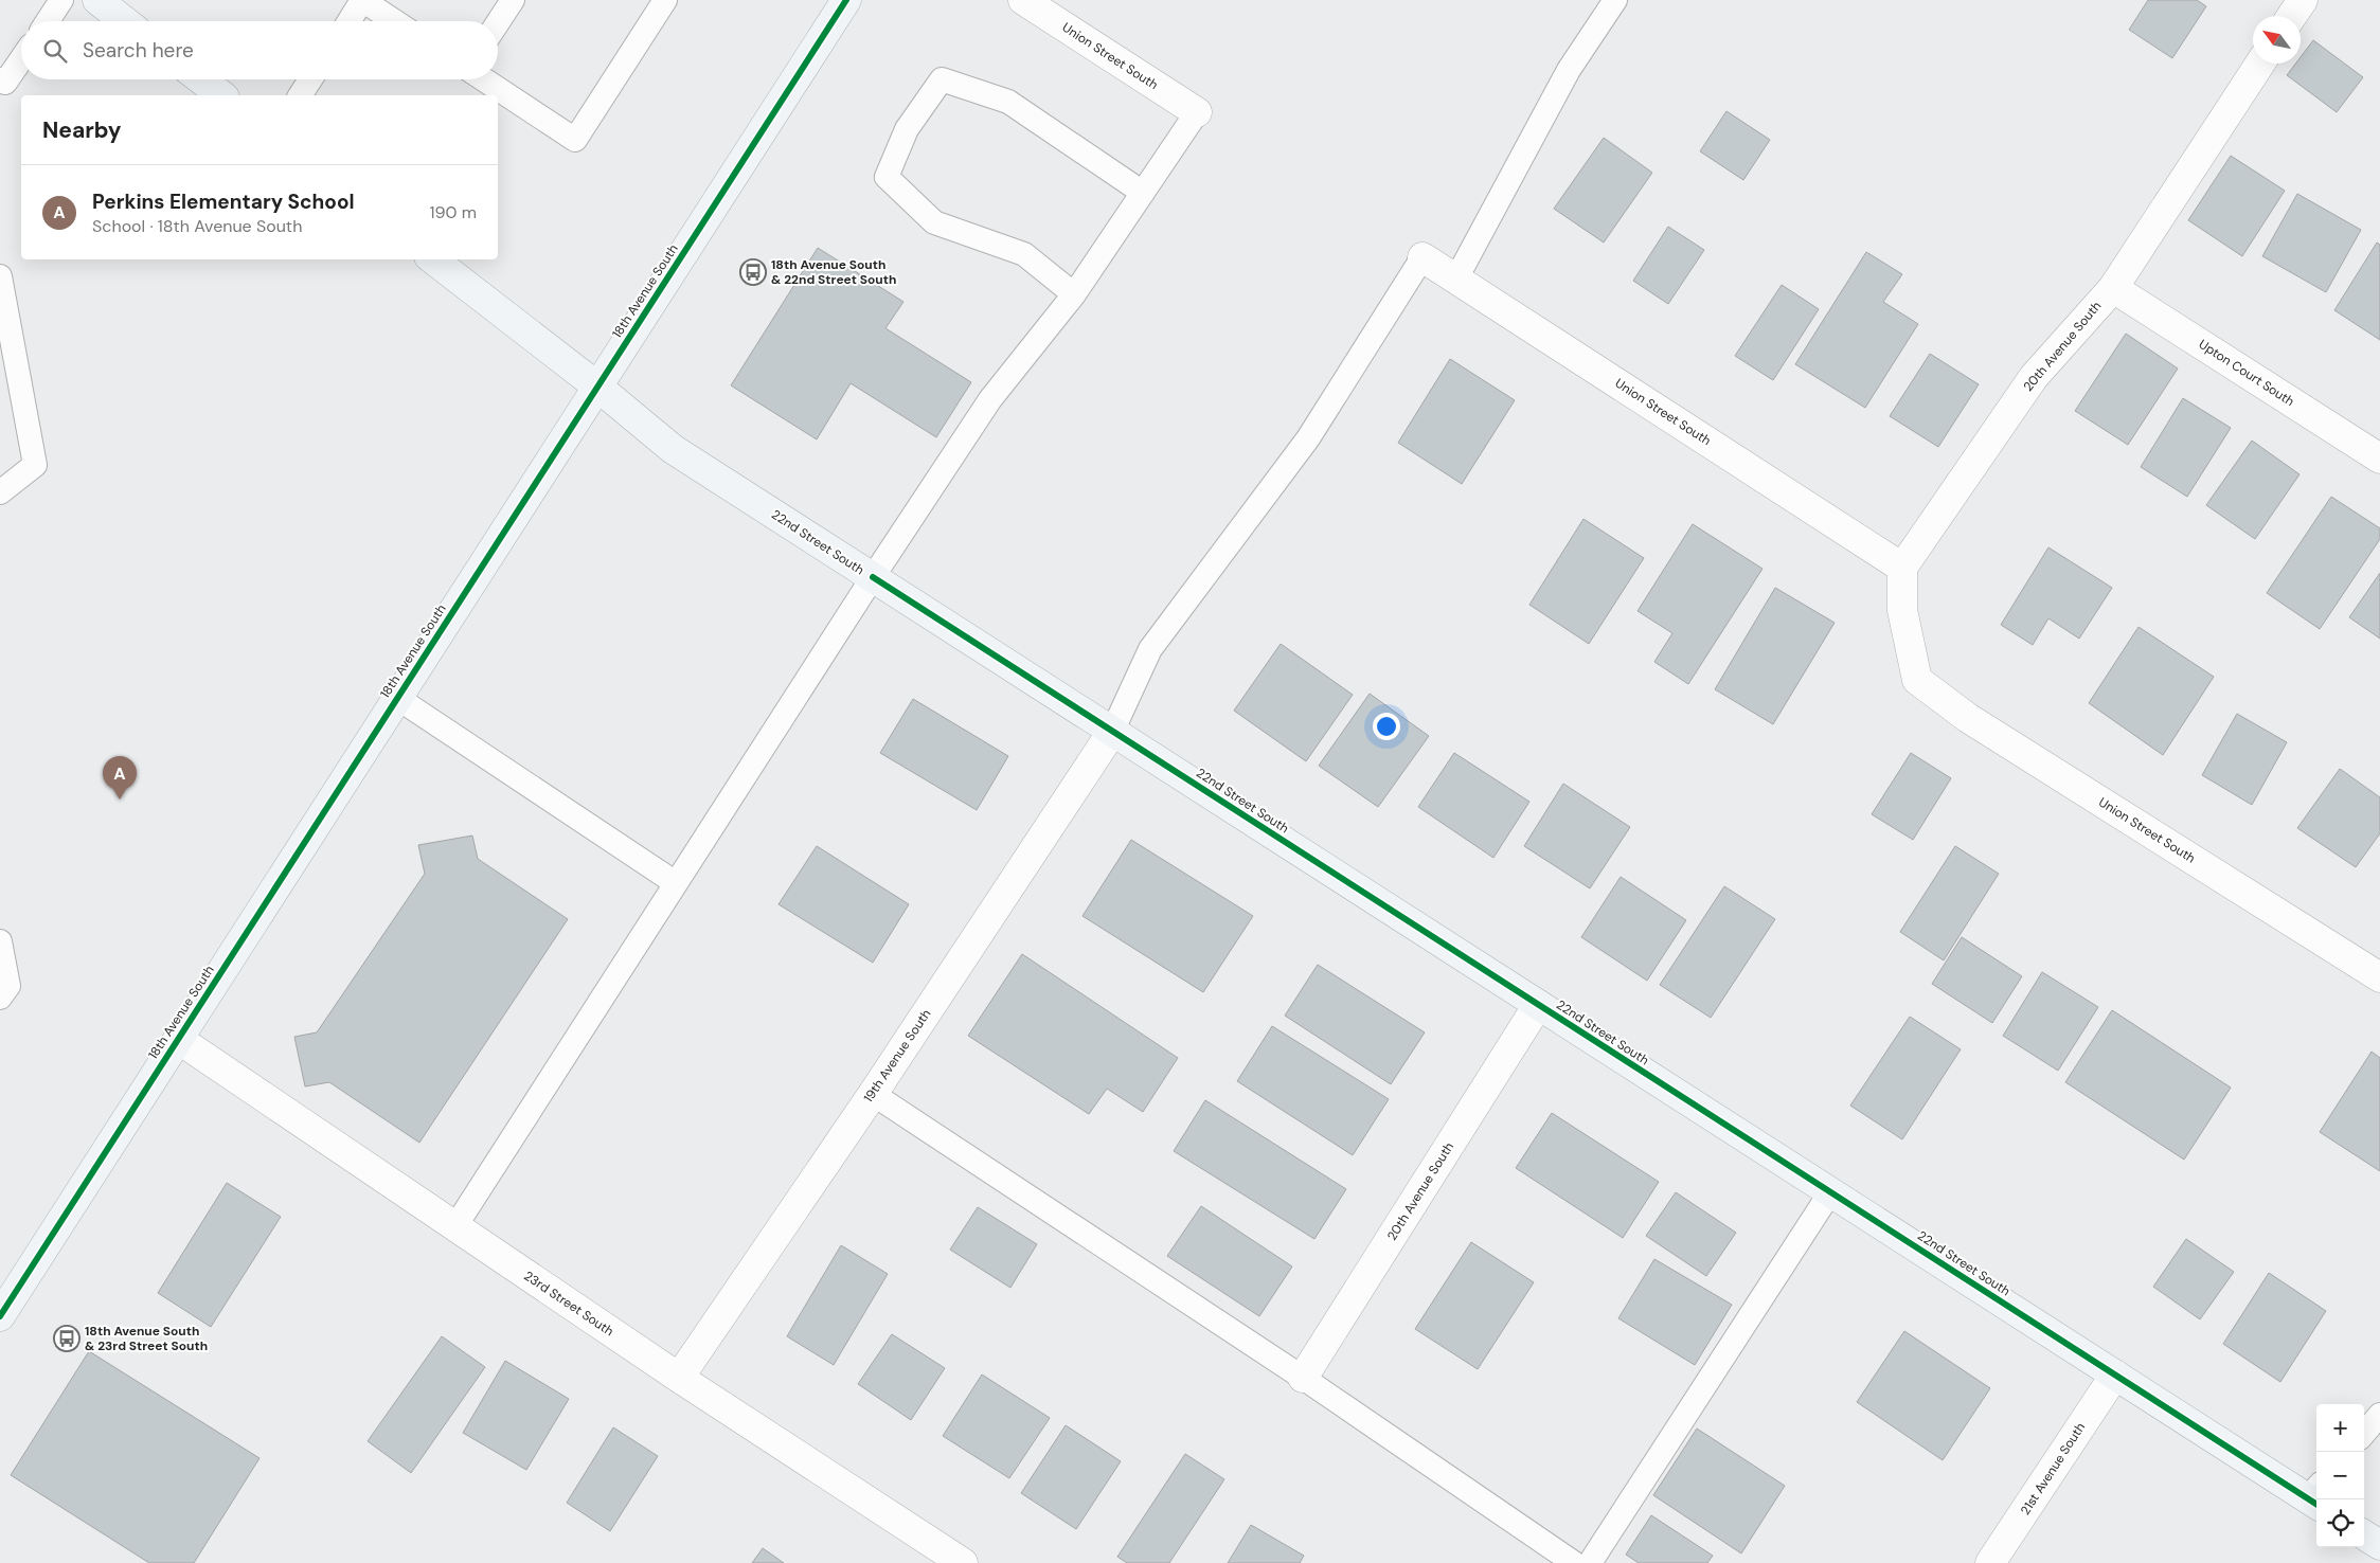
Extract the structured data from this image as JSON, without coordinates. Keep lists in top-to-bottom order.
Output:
{
  "streets": {
    "street": [
      "Union Street South",
      "18th Avenue South",
      "20th Avenue South",
      "Upton Court South",
      "22nd Street South",
      "19th Avenue South",
      "23rd Street South",
      "21st Avenue South"
    ]
  },
  "crossings": [
    ["Union Street South", "20th Avenue South"],
    ["18th Avenue South", "22nd Street South"],
    ["18th Avenue South", "23rd Street South"],
    ["20th Avenue South", "Upton Court South"],
    ["20th Avenue South", "22nd Street South"],
    ["22nd Street South", "19th Avenue South"],
    ["22nd Street South", "21st Avenue South"],
    ["19th Avenue South", "23rd Street South"]
  ],
  "places": {
    "bus stop": ["18th Avenue South & 22nd Street South", "18th Avenue South & 23rd Street South"]
  },
  "north": "top left",
  "page": {
    "search": "Search here",
    "heading": "Nearby",
    "list": [
      {
        "mark": "A",
        "name": "Perkins Elementary School",
        "note": "School · 18th Avenue South",
        "value": "190 m"
      }
    ],
    "pins": "A",
    "map_buttons": ["+", "−"]
  }
}
